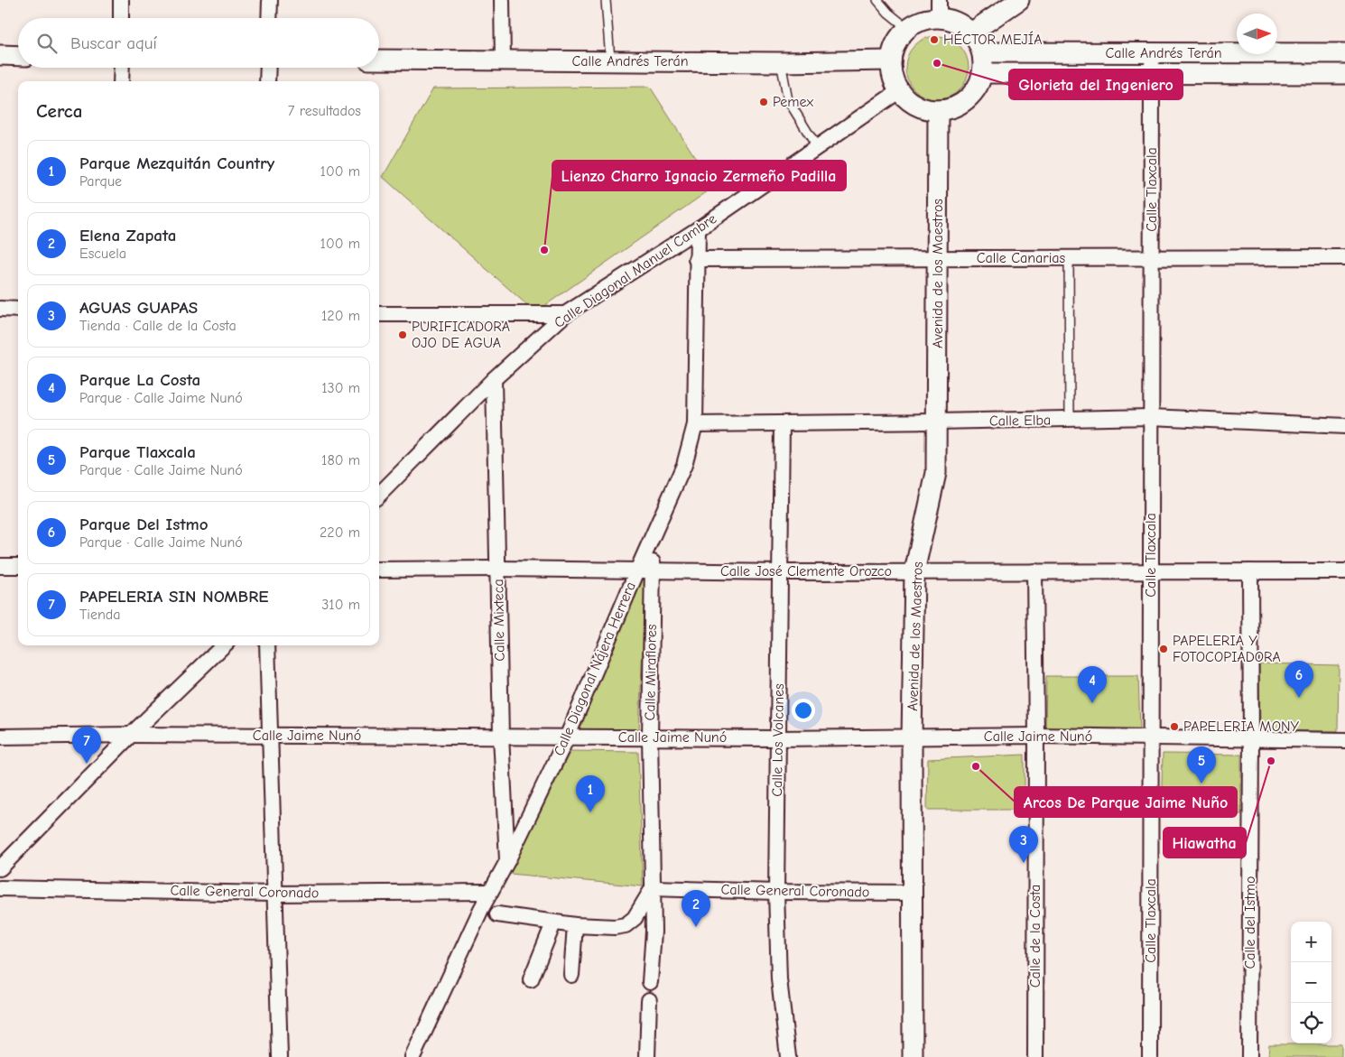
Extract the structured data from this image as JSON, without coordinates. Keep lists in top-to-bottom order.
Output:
{
  "streets": {
    "street": [
      "Calle Andrés Terán",
      "Calle Tlaxcala",
      "Calle Canarias",
      "Calle Diagonal Manuel Cambre",
      "Avenida de los Maestros",
      "Calle Elba",
      "Calle José Clemente Orozco",
      "Calle Mixteca",
      "Calle Diagonal Nájera Herrera",
      "Calle Miraflores",
      "Calle Jaime Nunó",
      "Calle Los Volcanes",
      "Calle General Coronado",
      "Calle del Istmo",
      "Calle de la Costa"
    ]
  },
  "crossings": [
    ["Calle Andrés Terán", "Calle Tlaxcala"],
    ["Calle Andrés Terán", "Calle Diagonal Manuel Cambre"],
    ["Calle Andrés Terán", "Avenida de los Maestros"],
    ["Calle Tlaxcala", "Calle Canarias"],
    ["Calle Tlaxcala", "Calle Elba"],
    ["Calle Tlaxcala", "Calle José Clemente Orozco"],
    ["Calle Tlaxcala", "Calle Jaime Nunó"],
    ["Calle Canarias", "Avenida de los Maestros"],
    ["Calle Canarias", "Calle Diagonal Nájera Herrera"],
    ["Calle Diagonal Manuel Cambre", "Avenida de los Maestros"],
    ["Calle Diagonal Manuel Cambre", "Calle Mixteca"],
    ["Calle Diagonal Manuel Cambre", "Calle Diagonal Nájera Herrera"],
    ["Avenida de los Maestros", "Calle Elba"],
    ["Avenida de los Maestros", "Calle José Clemente Orozco"],
    ["Avenida de los Maestros", "Calle Jaime Nunó"],
    ["Avenida de los Maestros", "Calle General Coronado"],
    ["Calle Elba", "Calle Diagonal Nájera Herrera"],
    ["Calle Elba", "Calle Los Volcanes"],
    ["Calle José Clemente Orozco", "Calle Mixteca"],
    ["Calle José Clemente Orozco", "Calle Diagonal Nájera Herrera"],
    ["Calle José Clemente Orozco", "Calle Miraflores"],
    ["Calle José Clemente Orozco", "Calle Los Volcanes"],
    ["Calle José Clemente Orozco", "Calle del Istmo"],
    ["Calle José Clemente Orozco", "Calle de la Costa"],
    ["Calle Mixteca", "Calle Diagonal Nájera Herrera"],
    ["Calle Mixteca", "Calle Jaime Nunó"],
    ["Calle Diagonal Nájera Herrera", "Calle Miraflores"],
    ["Calle Diagonal Nájera Herrera", "Calle Jaime Nunó"],
    ["Calle Diagonal Nájera Herrera", "Calle General Coronado"],
    ["Calle Miraflores", "Calle Jaime Nunó"],
    ["Calle Miraflores", "Calle General Coronado"],
    ["Calle Jaime Nunó", "Calle Los Volcanes"],
    ["Calle Jaime Nunó", "Calle del Istmo"],
    ["Calle Jaime Nunó", "Calle de la Costa"],
    ["Calle Los Volcanes", "Calle General Coronado"]
  ],
  "places": [
    "HÉCTOR MEJÍA",
    "Glorieta del Ingeniero",
    "Pemex",
    "Lienzo Charro Ignacio Zermeño Padilla",
    "PURIFICADORA OJO DE AGUA",
    "PAPELERIA Y FOTOCOPIADORA",
    "PAPELERIA MONY",
    "Hiawatha",
    "Arcos De Parque Jaime Nuño"
  ],
  "north": "right",
  "page": {
    "search": "Buscar aquí",
    "heading": ["Cerca", "7 resultados"],
    "list": [
      {
        "mark": "1",
        "name": "Parque Mezquitán Country",
        "note": "Parque",
        "value": "100 m"
      },
      {
        "mark": "2",
        "name": "Elena Zapata",
        "note": "Escuela",
        "value": "100 m"
      },
      {
        "mark": "3",
        "name": "AGUAS GUAPAS",
        "note": "Tienda · Calle de la Costa",
        "value": "120 m"
      },
      {
        "mark": "4",
        "name": "Parque La Costa",
        "note": "Parque · Calle Jaime Nunó",
        "value": "130 m"
      },
      {
        "mark": "5",
        "name": "Parque Tlaxcala",
        "note": "Parque · Calle Jaime Nunó",
        "value": "180 m"
      },
      {
        "mark": "6",
        "name": "Parque Del Istmo",
        "note": "Parque · Calle Jaime Nunó",
        "value": "220 m"
      },
      {
        "mark": "7",
        "name": "PAPELERIA SIN NOMBRE",
        "note": "Tienda",
        "value": "310 m"
      }
    ],
    "pins": [
      "6",
      "4",
      "7",
      "5",
      "1",
      "3",
      "2"
    ],
    "map_buttons": ["+", "−"]
  }
}
